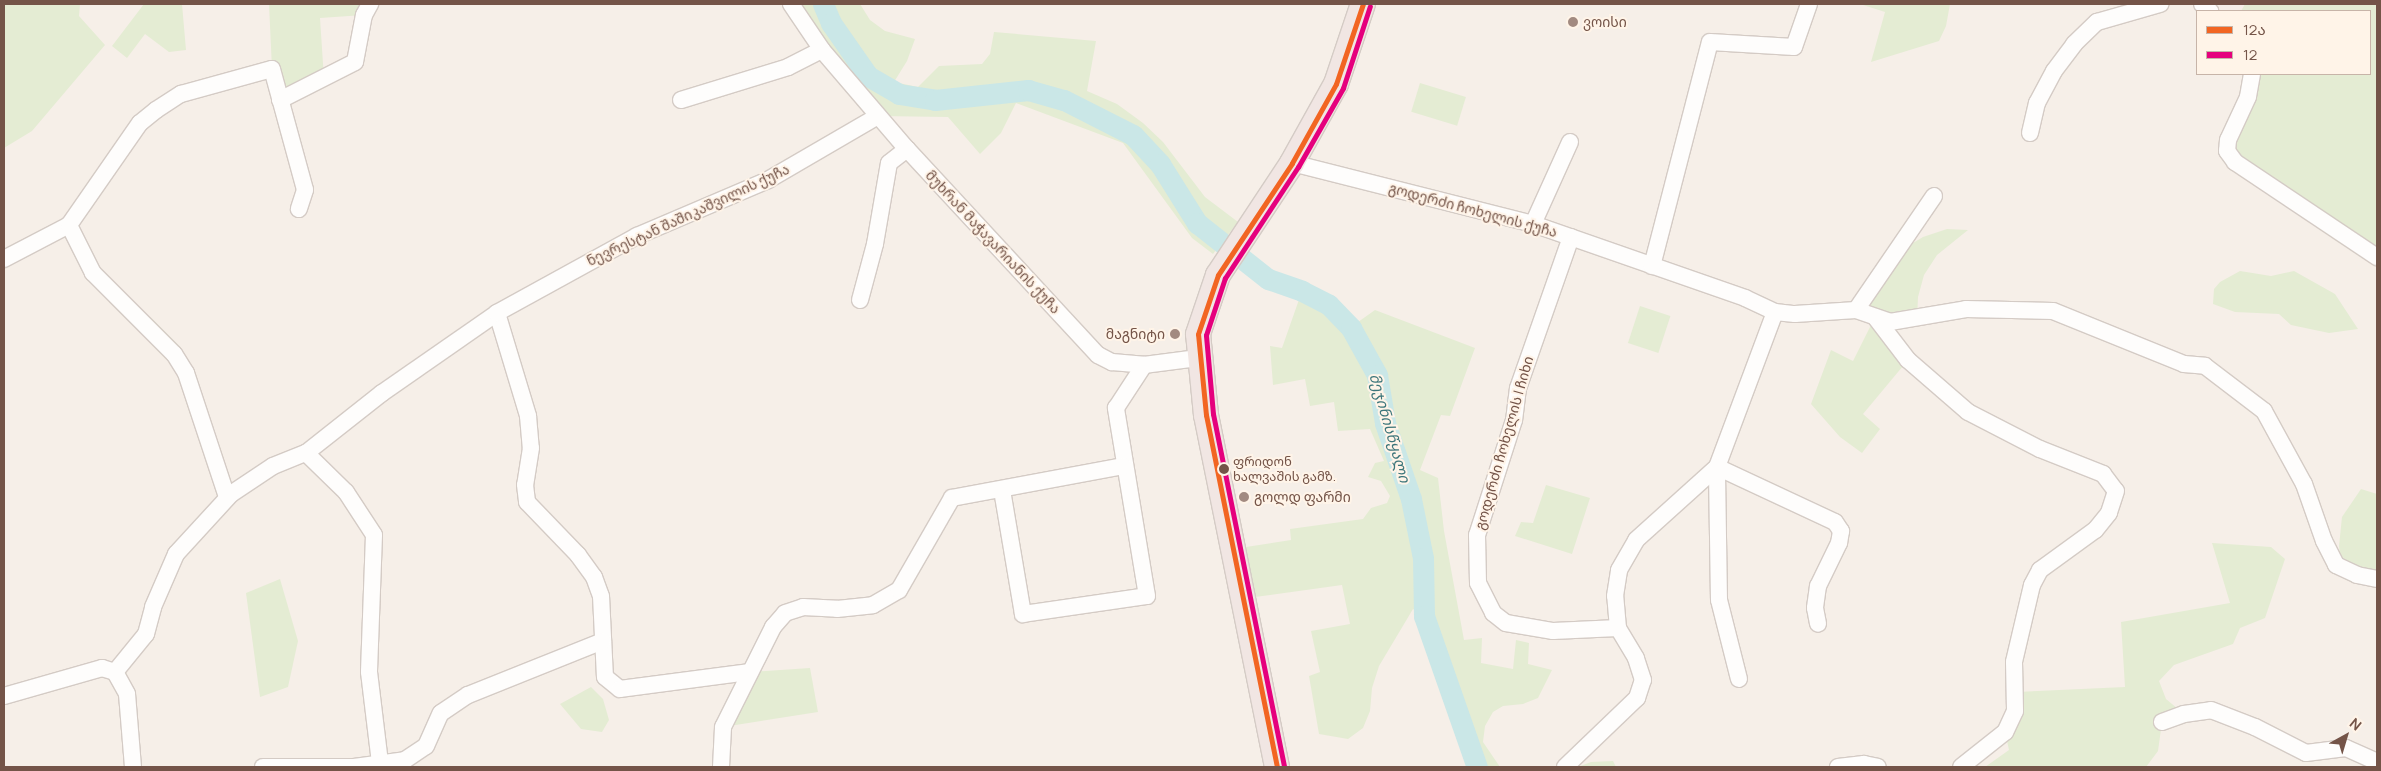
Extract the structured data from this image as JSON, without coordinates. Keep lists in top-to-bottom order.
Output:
{
  "streets": {
    "street": [
      "გოდერძი ჩოხელის ქუჩა",
      "ნევრესტან შაშიკაშვილის ქუჩა",
      "მუხრან მაჭავარიანის ქუჩა",
      "გოდერძი ჩოხელის I ჩიხი"
    ]
  },
  "crossings": [
    ["გოდერძი ჩოხელის ქუჩა", "გოდერძი ჩოხელის I ჩიხი"],
    ["ნევრესტან შაშიკაშვილის ქუჩა", "მუხრან მაჭავარიანის ქუჩა"]
  ],
  "water": ["მეჯინისწყალი"],
  "places": [
    "ვოისი",
    "მაგნიტი",
    "ფრიდონ ხალვაშის გამზ.",
    "გოლდ ფარმი"
  ],
  "lines": ["transit line 12ა", "transit line 12"],
  "legend": ["12ა", "12"],
  "north": "top right"
}
